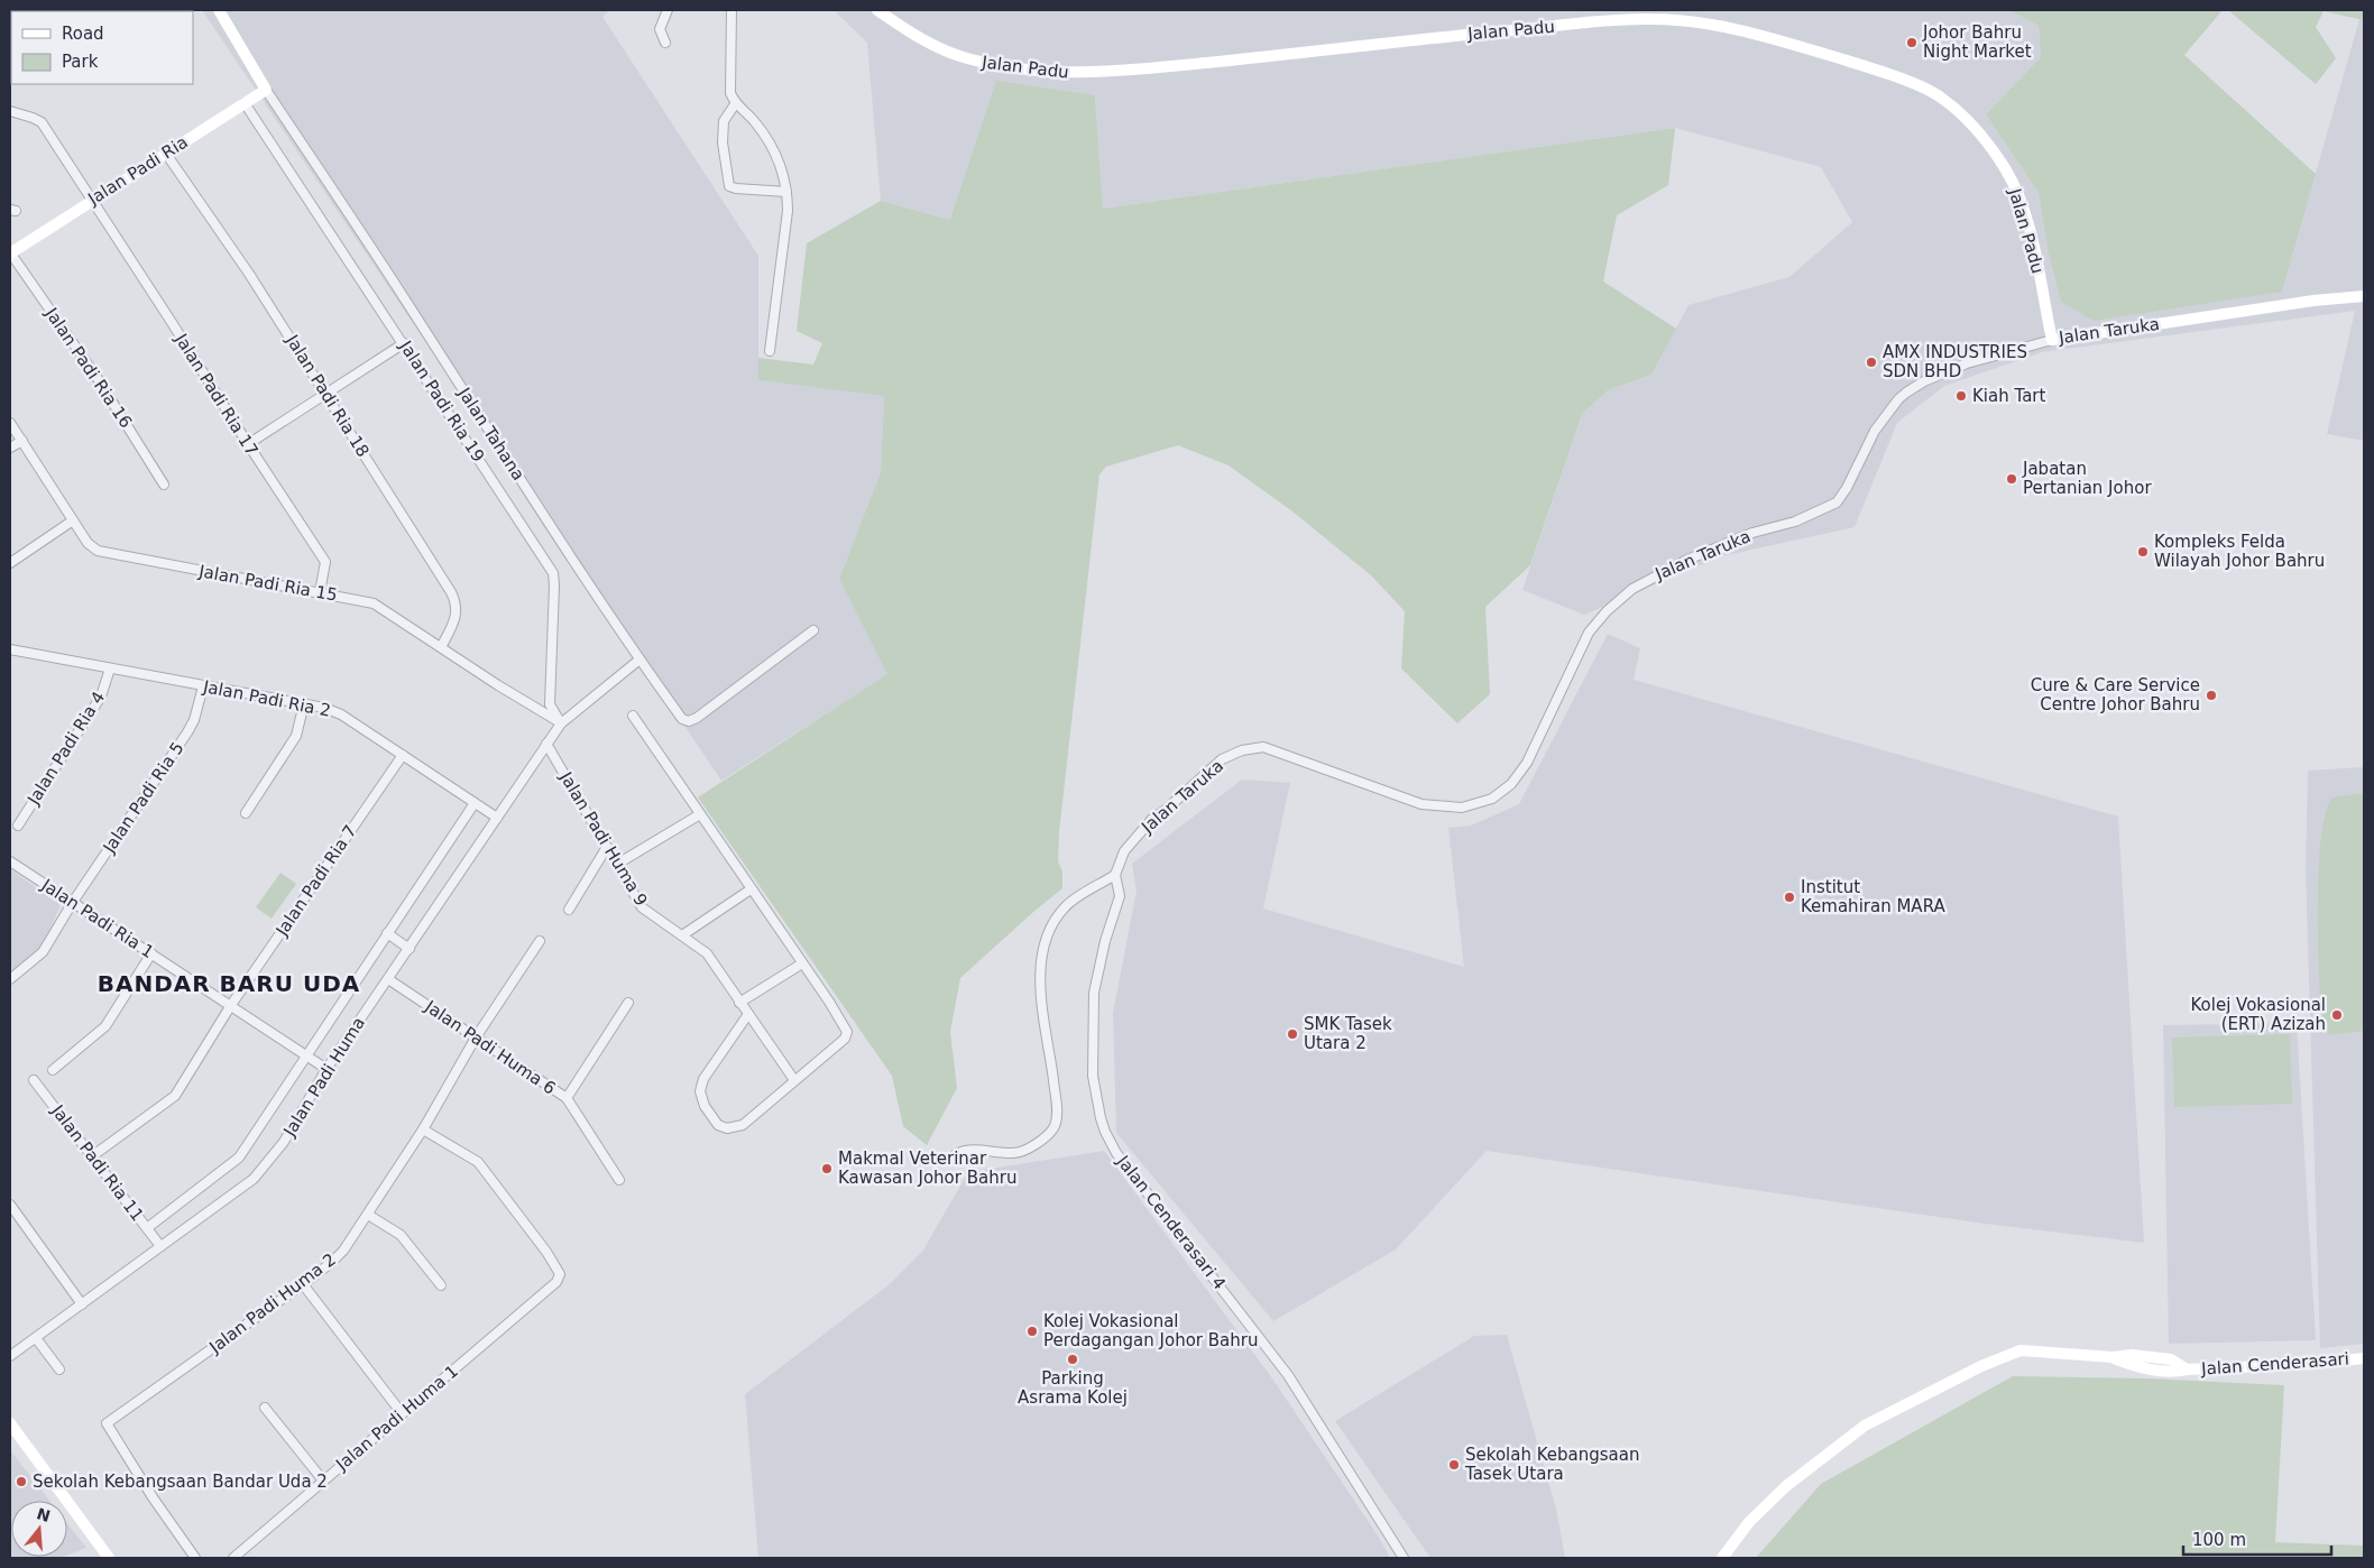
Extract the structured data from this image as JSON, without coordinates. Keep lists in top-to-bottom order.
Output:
{
  "streets": {
    "street": [
      "Jalan Padu",
      "Jalan Padi Ria",
      "Jalan Taruka",
      "Jalan Padi Ria 16",
      "Jalan Padi Ria 17",
      "Jalan Padi Ria 18",
      "Jalan Padi Ria 19",
      "Jalan Tahana",
      "Jalan Padi Ria 15",
      "Jalan Padi Ria 2",
      "Jalan Padi Ria 4",
      "Jalan Padi Ria 5",
      "Jalan Padi Huma 9",
      "Jalan Padi Ria 7",
      "Jalan Padi Ria 1",
      "Jalan Padi Huma 6",
      "Jalan Padi Huma",
      "Jalan Padi Ria 11",
      "Jalan Cenderasari 4",
      "Jalan Padi Huma 2",
      "Jalan Cenderasari",
      "Jalan Padi Huma 1"
    ]
  },
  "crossings": [
    ["Jalan Padu", "Jalan Taruka"],
    ["Jalan Padi Ria", "Jalan Padi Ria 16"],
    ["Jalan Padi Ria", "Jalan Padi Ria 17"],
    ["Jalan Padi Ria", "Jalan Padi Ria 18"],
    ["Jalan Padi Ria", "Jalan Padi Ria 19"],
    ["Jalan Padi Ria", "Jalan Tahana"],
    ["Jalan Taruka", "Jalan Cenderasari 4"],
    ["Jalan Padi Ria 17", "Jalan Padi Ria 15"],
    ["Jalan Padi Ria 18", "Jalan Padi Ria 15"],
    ["Jalan Padi Ria 19", "Jalan Padi Ria 15"],
    ["Jalan Padi Ria 19", "Jalan Padi Huma"],
    ["Jalan Tahana", "Jalan Padi Huma"],
    ["Jalan Padi Ria 15", "Jalan Padi Huma"],
    ["Jalan Padi Ria 2", "Jalan Padi Ria 4"],
    ["Jalan Padi Ria 2", "Jalan Padi Ria 5"],
    ["Jalan Padi Ria 2", "Jalan Padi Ria 7"],
    ["Jalan Padi Ria 2", "Jalan Padi Huma"],
    ["Jalan Padi Ria 5", "Jalan Padi Ria 1"],
    ["Jalan Padi Huma 9", "Jalan Padi Huma"],
    ["Jalan Padi Ria 7", "Jalan Padi Ria 1"],
    ["Jalan Padi Ria 7", "Jalan Padi Ria 11"],
    ["Jalan Padi Ria 1", "Jalan Padi Huma"],
    ["Jalan Padi Huma 6", "Jalan Padi Huma"],
    ["Jalan Padi Huma 6", "Jalan Padi Huma 2"],
    ["Jalan Padi Huma", "Jalan Padi Ria 11"],
    ["Jalan Padi Huma 2", "Jalan Padi Huma 1"]
  ],
  "districts": ["BANDAR BARU UDA"],
  "places": [
    "Johor Bahru Night Market",
    "AMX INDUSTRIES SDN BHD",
    "Kiah Tart",
    "Jabatan Pertanian Johor",
    "Kompleks Felda Wilayah Johor Bahru",
    "Cure & Care Service Centre Johor Bahru",
    "Institut Kemahiran MARA",
    "Kolej Vokasional (ERT) Azizah",
    "SMK Tasek Utara 2",
    "Makmal Veterinar Kawasan Johor Bahru",
    "Kolej Vokasional Perdagangan Johor Bahru",
    "Parking Asrama Kolej",
    "Sekolah Kebangsaan Tasek Utara",
    "Sekolah Kebangsaan Bandar Uda 2"
  ],
  "legend": ["Road", "Park"],
  "scale_bar": "100 m",
  "north": "top"
}
